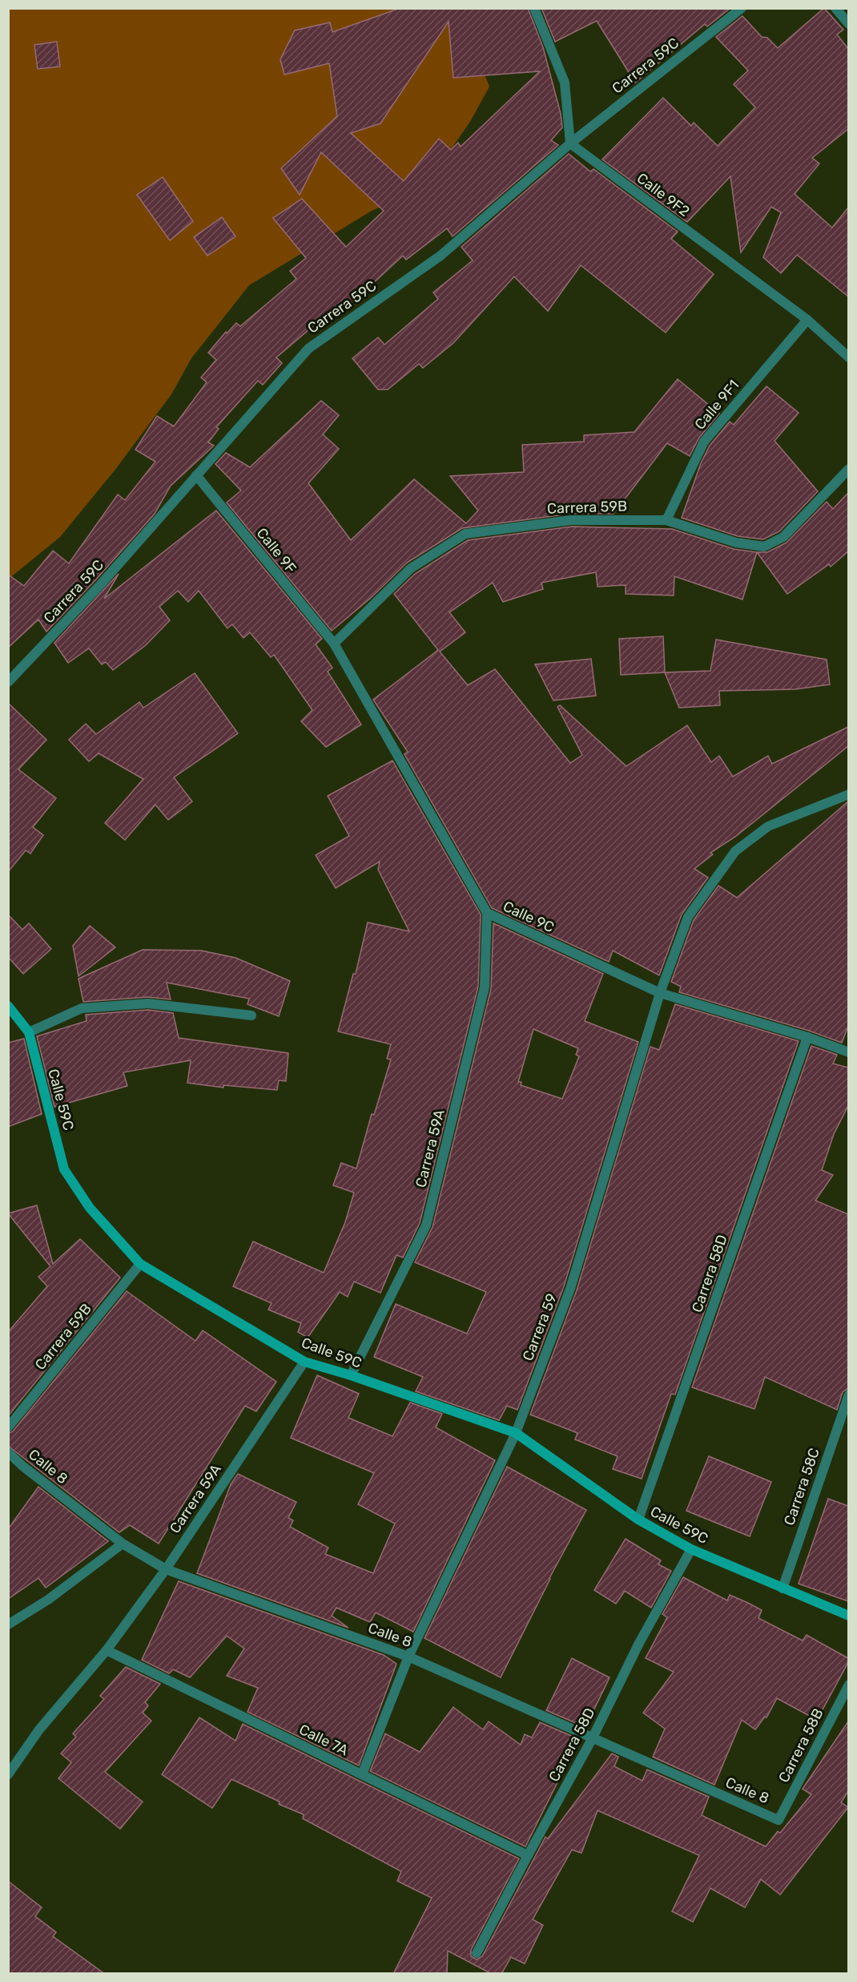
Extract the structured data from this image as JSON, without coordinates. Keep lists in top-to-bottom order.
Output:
{
  "streets": {
    "street": [
      "Carrera 59C",
      "Calle 9F2",
      "Calle 9F1",
      "Carrera 59B",
      "Calle 9F",
      "Calle 9C",
      "Calle 59C",
      "Carrera 59A",
      "Carrera 58D",
      "Carrera 59",
      "Calle 8",
      "Carrera 58C",
      "Calle 7A",
      "Carrera 58B"
    ]
  },
  "crossings": [
    ["Carrera 59C", "Calle 9F2"],
    ["Carrera 59C", "Calle 9F"],
    ["Calle 9F2", "Calle 9F1"],
    ["Calle 9F1", "Carrera 59B"],
    ["Carrera 59B", "Calle 9F"],
    ["Carrera 59B", "Calle 9C"],
    ["Carrera 59B", "Calle 59C"],
    ["Calle 9F", "Calle 9C"],
    ["Calle 9C", "Carrera 59A"],
    ["Calle 9C", "Carrera 58D"],
    ["Calle 9C", "Carrera 59"],
    ["Calle 59C", "Carrera 59A"],
    ["Calle 59C", "Carrera 58D"],
    ["Calle 59C", "Carrera 59"],
    ["Calle 59C", "Carrera 58C"],
    ["Carrera 59A", "Calle 8"],
    ["Carrera 59A", "Calle 7A"],
    ["Carrera 58D", "Calle 8"],
    ["Carrera 58D", "Calle 7A"],
    ["Carrera 59", "Calle 8"],
    ["Carrera 59", "Calle 7A"],
    ["Calle 8", "Carrera 58B"]
  ]
}
